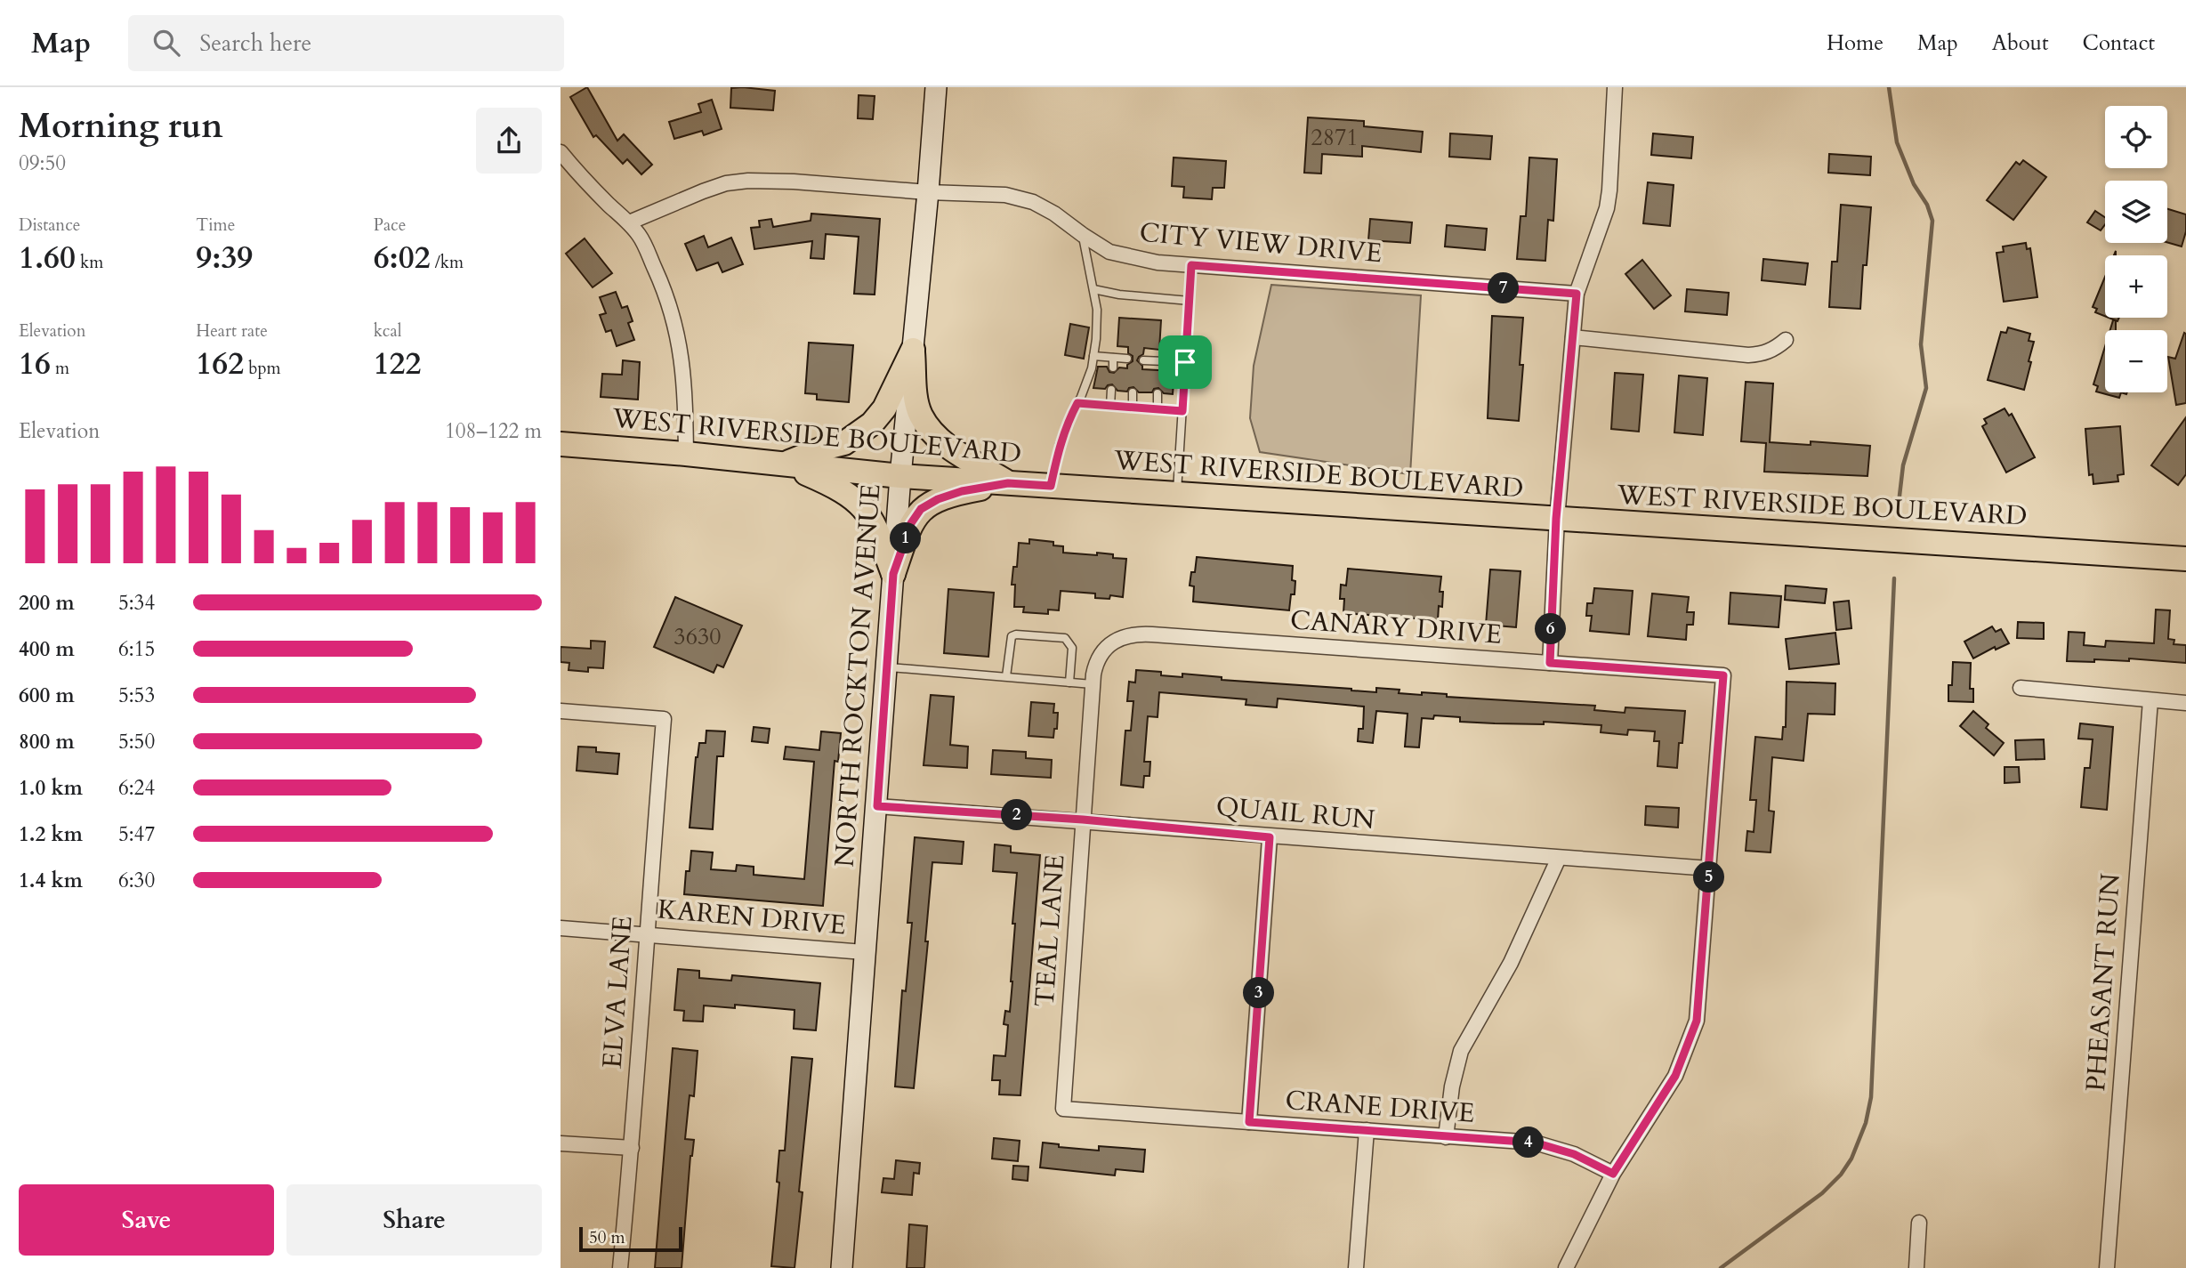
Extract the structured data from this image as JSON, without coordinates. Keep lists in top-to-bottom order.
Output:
{
  "streets": {
    "main road": ["WEST RIVERSIDE BOULEVARD", "NORTH ROCKTON AVENUE"],
    "street": [
      "CITY VIEW DRIVE",
      "CANARY DRIVE",
      "QUAIL RUN",
      "KAREN DRIVE",
      "TEAL LANE",
      "PHEASANT RUN",
      "ELVA LANE",
      "CRANE DRIVE"
    ]
  },
  "crossings": [
    ["CITY VIEW DRIVE", "NORTH ROCKTON AVENUE"],
    ["WEST RIVERSIDE BOULEVARD", "NORTH ROCKTON AVENUE"],
    ["CANARY DRIVE", "QUAIL RUN"],
    ["CANARY DRIVE", "TEAL LANE"],
    ["NORTH ROCKTON AVENUE", "QUAIL RUN"],
    ["NORTH ROCKTON AVENUE", "KAREN DRIVE"],
    ["QUAIL RUN", "TEAL LANE"],
    ["KAREN DRIVE", "ELVA LANE"],
    ["TEAL LANE", "CRANE DRIVE"]
  ],
  "house_numbers": ["2871", "3630"],
  "scale_bar": "50 m",
  "page": {
    "header": "Map",
    "search": "Search here",
    "nav": [
      "Home",
      "Map",
      "About",
      "Contact"
    ],
    "heading": ["Morning run", "09:50"],
    "map_buttons": ["+", "−"],
    "stats": [
      ["Distance", "1.60 km"],
      ["Time", "9:39"],
      ["Pace", "6:02 /km"],
      ["Elevation", "16 m"],
      ["Heart rate", "162 bpm"],
      ["kcal", "122"]
    ],
    "pins": [
      "7",
      "1",
      "6",
      "2",
      "5",
      "3",
      "4"
    ],
    "chart": ["Elevation", "108–122 m"],
    "list": [
      {
        "name": "200 m",
        "note": "5:34"
      },
      {
        "name": "400 m",
        "note": "6:15"
      },
      {
        "name": "600 m",
        "note": "5:53"
      },
      {
        "name": "800 m",
        "note": "5:50"
      },
      {
        "name": "1.0 km",
        "note": "6:24"
      },
      {
        "name": "1.2 km",
        "note": "5:47"
      },
      {
        "name": "1.4 km",
        "note": "6:30"
      }
    ],
    "buttons": ["Save", "Share"],
    "scale": "50 m"
  }
}
